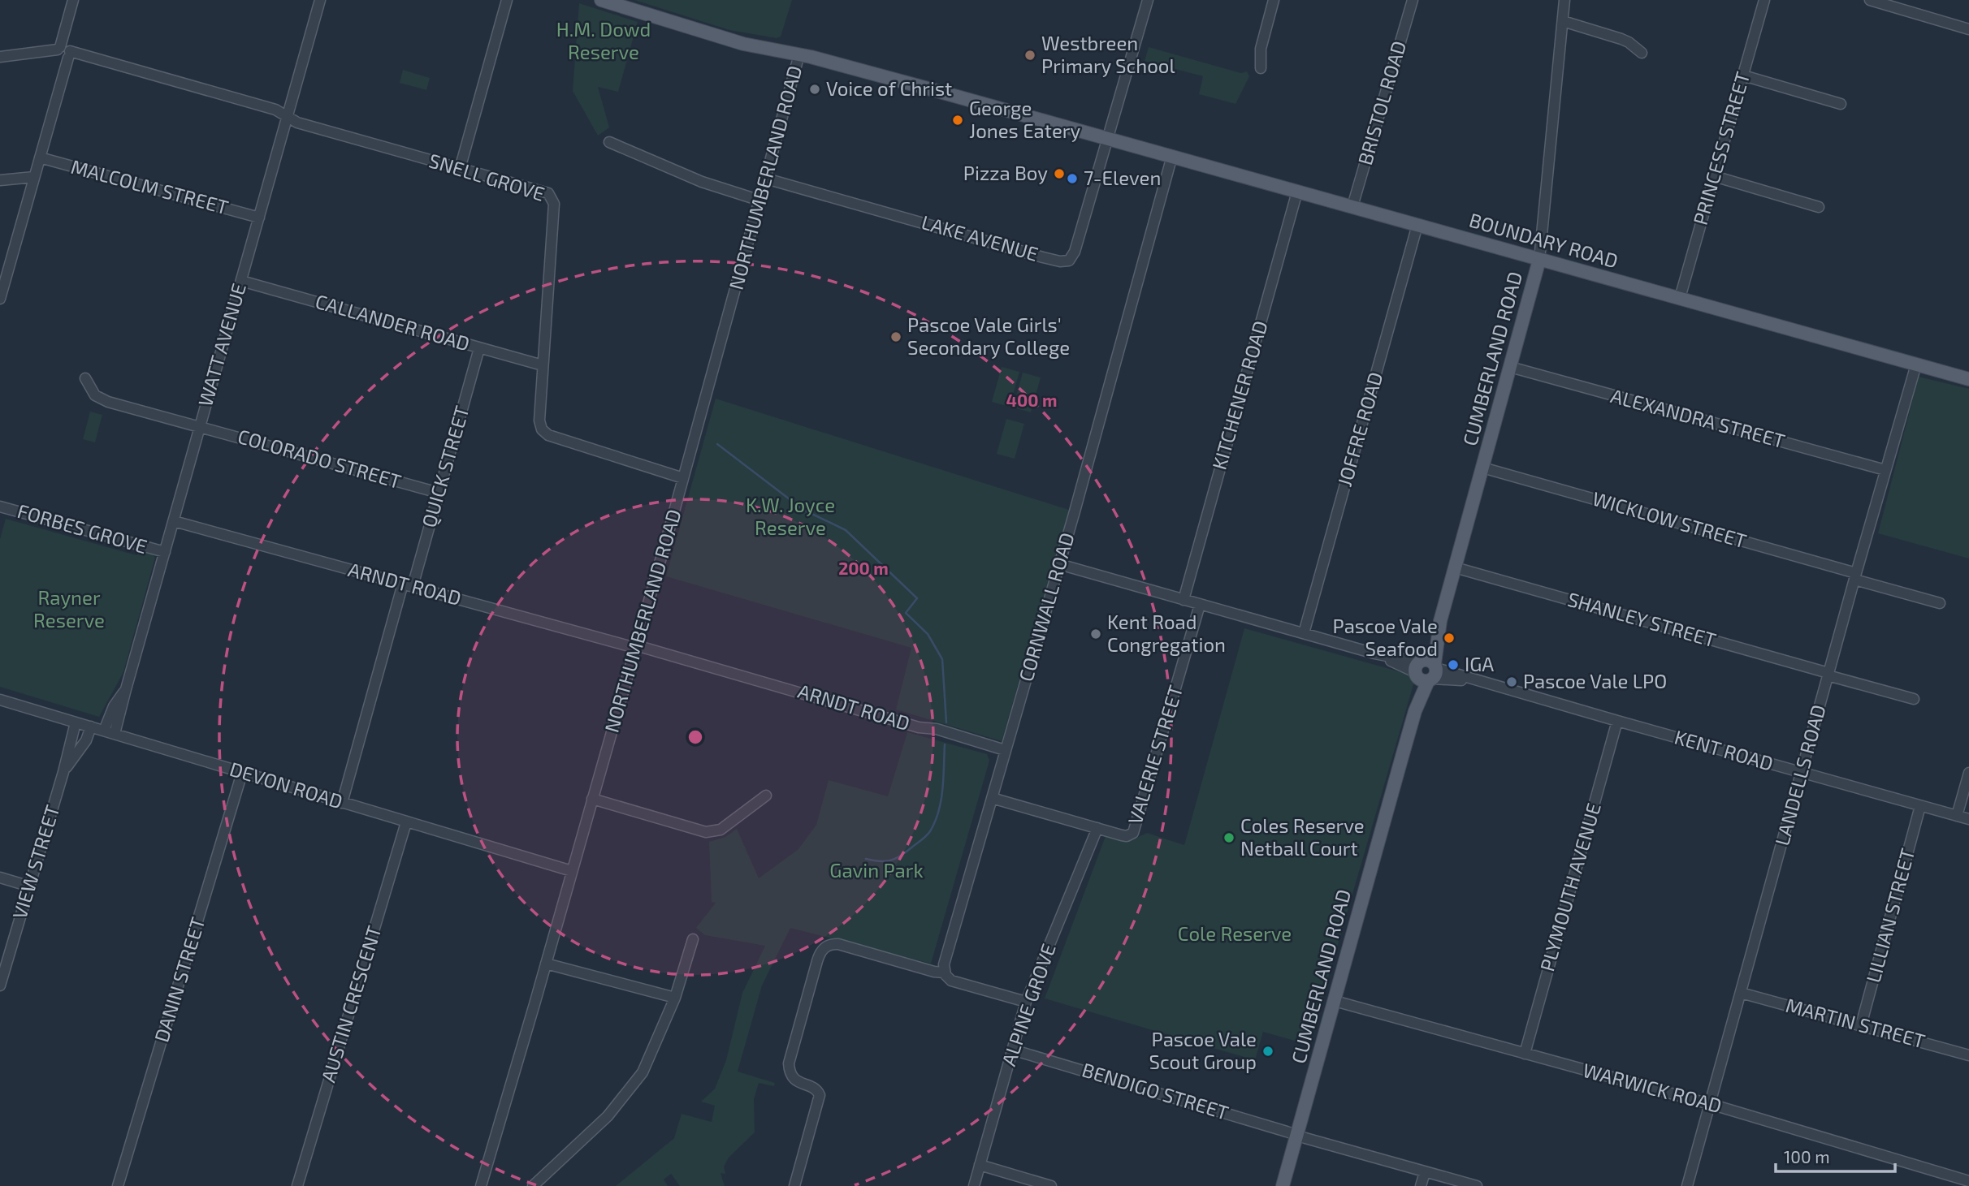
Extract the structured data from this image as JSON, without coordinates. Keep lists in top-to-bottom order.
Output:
{
  "streets": {
    "main road": ["BOUNDARY ROAD", "CUMBERLAND ROAD"],
    "street": [
      "BRISTOL ROAD",
      "PRINCESS STREET",
      "SNELL GROVE",
      "NORTHUMBERLAND ROAD",
      "MALCOLM STREET",
      "LAKE AVENUE",
      "CALLANDER ROAD",
      "WATT AVENUE",
      "KITCHENER ROAD",
      "ALEXANDRA STREET",
      "JOFFRE ROAD",
      "COLORADO STREET",
      "QUICK STREET",
      "WICKLOW STREET",
      "FORBES GROVE",
      "ARNDT ROAD",
      "CORNWALL ROAD",
      "SHANLEY STREET",
      "KENT ROAD",
      "VALERIE STREET",
      "LANDELLS ROAD",
      "DEVON ROAD",
      "VIEW STREET",
      "PLYMOUTH AVENUE",
      "LILLIAN STREET",
      "DANIN STREET",
      "AUSTIN CRESCENT",
      "ALPINE GROVE",
      "MARTIN STREET",
      "WARWICK ROAD",
      "BENDIGO STREET"
    ]
  },
  "crossings": [
    ["BRISTOL ROAD", "BOUNDARY ROAD"],
    ["PRINCESS STREET", "BOUNDARY ROAD"],
    ["SNELL GROVE", "NORTHUMBERLAND ROAD"],
    ["SNELL GROVE", "CALLANDER ROAD"],
    ["SNELL GROVE", "WATT AVENUE"],
    ["NORTHUMBERLAND ROAD", "LAKE AVENUE"],
    ["NORTHUMBERLAND ROAD", "BOUNDARY ROAD"],
    ["NORTHUMBERLAND ROAD", "ARNDT ROAD"],
    ["NORTHUMBERLAND ROAD", "DEVON ROAD"],
    ["MALCOLM STREET", "WATT AVENUE"],
    ["LAKE AVENUE", "BOUNDARY ROAD"],
    ["BOUNDARY ROAD", "CUMBERLAND ROAD"],
    ["BOUNDARY ROAD", "KITCHENER ROAD"],
    ["BOUNDARY ROAD", "JOFFRE ROAD"],
    ["BOUNDARY ROAD", "CORNWALL ROAD"],
    ["BOUNDARY ROAD", "LANDELLS ROAD"],
    ["CALLANDER ROAD", "WATT AVENUE"],
    ["CALLANDER ROAD", "QUICK STREET"],
    ["WATT AVENUE", "COLORADO STREET"],
    ["WATT AVENUE", "FORBES GROVE"],
    ["WATT AVENUE", "ARNDT ROAD"],
    ["WATT AVENUE", "DEVON ROAD"],
    ["CUMBERLAND ROAD", "ALEXANDRA STREET"],
    ["CUMBERLAND ROAD", "WICKLOW STREET"],
    ["CUMBERLAND ROAD", "SHANLEY STREET"],
    ["CUMBERLAND ROAD", "KENT ROAD"],
    ["CUMBERLAND ROAD", "WARWICK ROAD"],
    ["CUMBERLAND ROAD", "BENDIGO STREET"],
    ["KITCHENER ROAD", "KENT ROAD"],
    ["ALEXANDRA STREET", "LANDELLS ROAD"],
    ["JOFFRE ROAD", "KENT ROAD"],
    ["COLORADO STREET", "QUICK STREET"],
    ["QUICK STREET", "ARNDT ROAD"],
    ["QUICK STREET", "DEVON ROAD"],
    ["WICKLOW STREET", "LANDELLS ROAD"],
    ["ARNDT ROAD", "CORNWALL ROAD"],
    ["CORNWALL ROAD", "KENT ROAD"],
    ["SHANLEY STREET", "LANDELLS ROAD"],
    ["KENT ROAD", "VALERIE STREET"],
    ["KENT ROAD", "LANDELLS ROAD"],
    ["KENT ROAD", "PLYMOUTH AVENUE"],
    ["KENT ROAD", "LILLIAN STREET"],
    ["VALERIE STREET", "ALPINE GROVE"],
    ["LANDELLS ROAD", "MARTIN STREET"],
    ["LANDELLS ROAD", "WARWICK ROAD"],
    ["DEVON ROAD", "VIEW STREET"],
    ["DEVON ROAD", "DANIN STREET"],
    ["DEVON ROAD", "AUSTIN CRESCENT"],
    ["PLYMOUTH AVENUE", "WARWICK ROAD"],
    ["LILLIAN STREET", "MARTIN STREET"],
    ["ALPINE GROVE", "BENDIGO STREET"]
  ],
  "parks": [
    "H.M. Dowd Reserve",
    "K.W. Joyce Reserve",
    "Rayner Reserve",
    "Gavin Park",
    "Cole Reserve"
  ],
  "places": [
    "Westbreen Primary School",
    "Voice of Christ",
    "George Jones Eatery",
    "Pizza Boy",
    "7-Eleven",
    "Pascoe Vale Girls' Secondary College",
    "Kent Road Congregation",
    "Pascoe Vale Seafood",
    "IGA",
    "Pascoe Vale LPO",
    "Coles Reserve Netball Court",
    "Pascoe Vale Scout Group"
  ],
  "scale_bar": "100 m",
  "rings": ["400 m", "200 m"]
}
